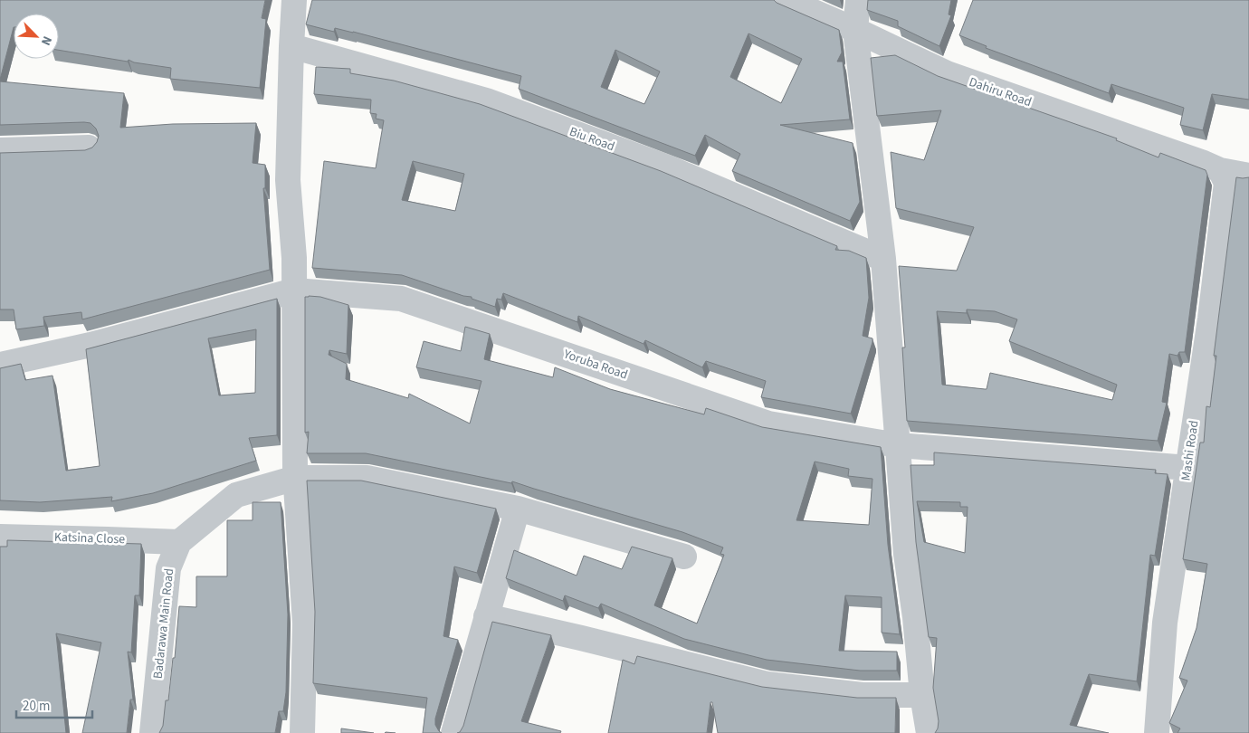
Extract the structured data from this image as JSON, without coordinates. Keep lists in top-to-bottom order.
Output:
{
  "streets": {
    "street": [
      "Dahiru Road",
      "Biu Road",
      "Yoruba Road",
      "Mashi Road",
      "Katsina Close",
      "Badarawa Main Road"
    ]
  },
  "crossings": [
    ["Dahiru Road", "Mashi Road"],
    ["Yoruba Road", "Mashi Road"],
    ["Katsina Close", "Badarawa Main Road"]
  ],
  "scale_bar": "20 m",
  "north": "bottom right"
}
